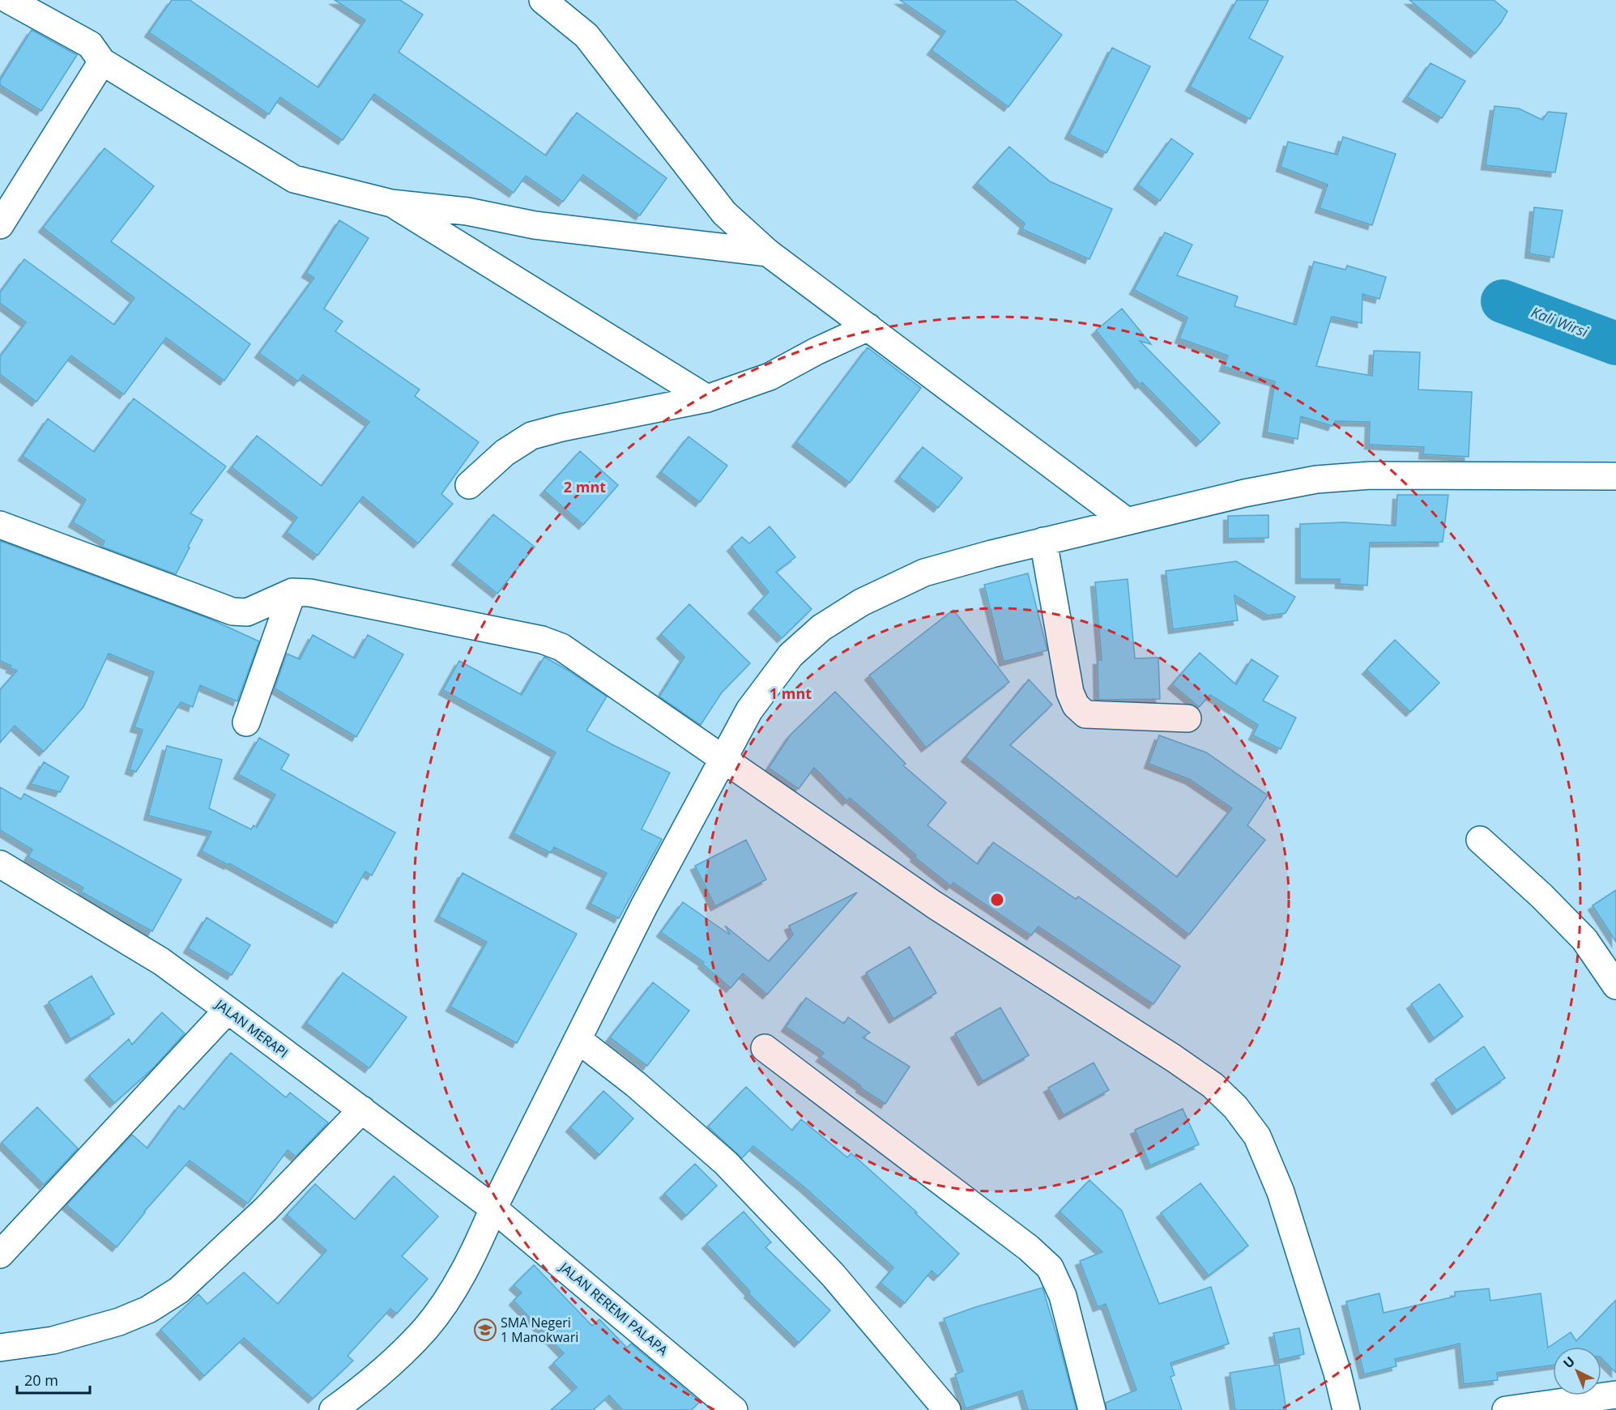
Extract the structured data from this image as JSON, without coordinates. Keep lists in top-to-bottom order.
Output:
{
  "streets": {
    "street": ["JALAN MERAPI", "JALAN REREMI PALAPA"]
  },
  "crossings": [
    ["JALAN MERAPI", "JALAN REREMI PALAPA"]
  ],
  "water": ["Kali Wirsi"],
  "places": {
    "school or university": ["SMA Negeri 1 Manokwari"]
  },
  "scale_bar": "20 m",
  "north": "top left",
  "rings": ["2 mnt", "1 mnt"]
}
